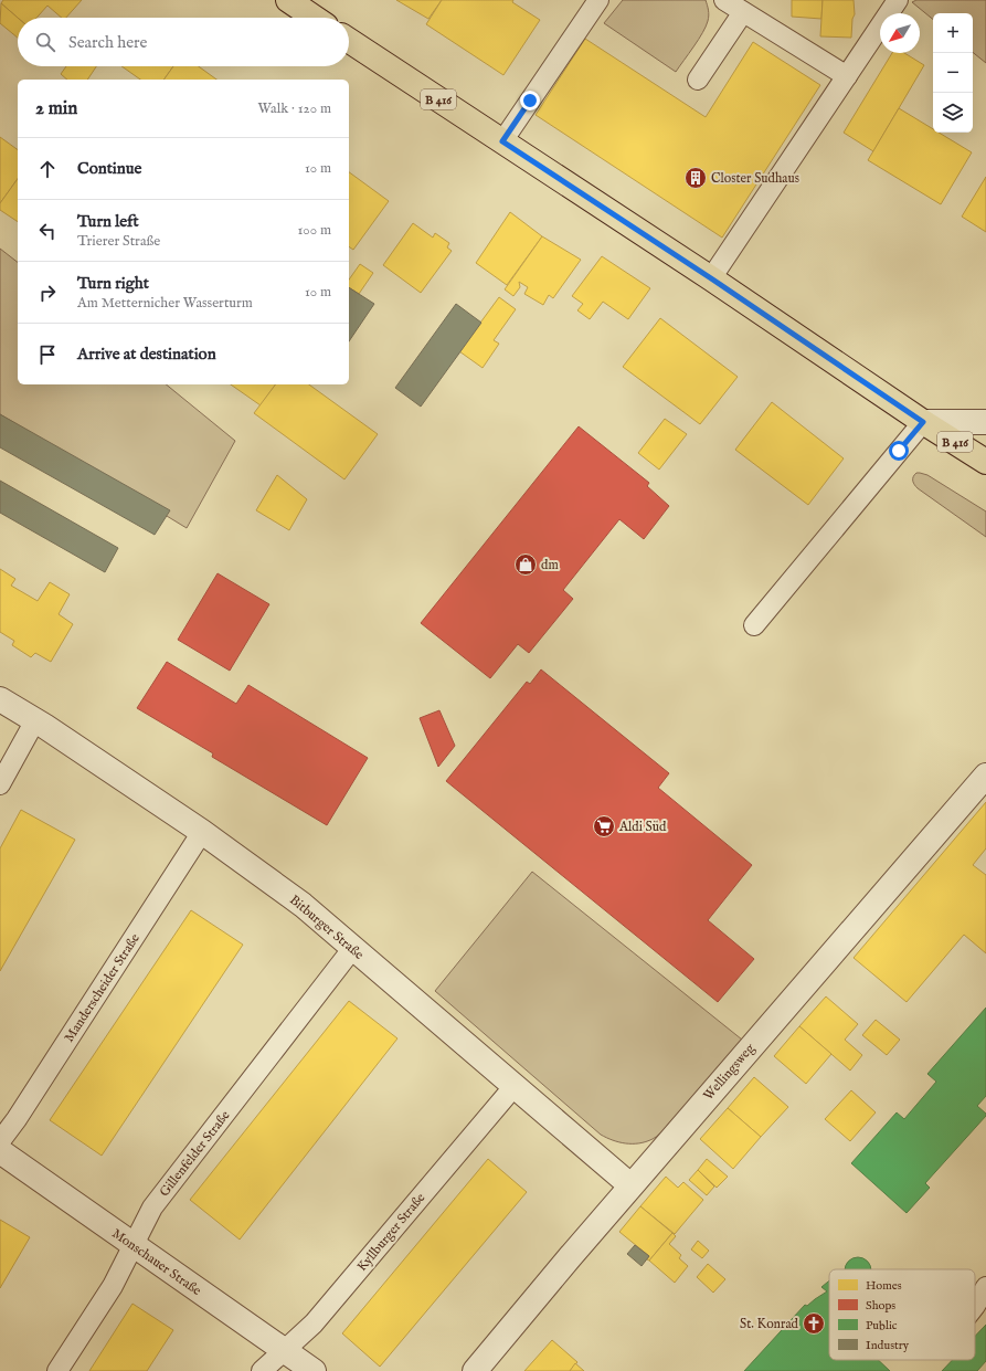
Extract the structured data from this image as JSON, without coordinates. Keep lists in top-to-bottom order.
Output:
{
  "streets": {
    "main road": ["B 416"],
    "street": ["Bitburger Straße", "Wellingsweg", "Monschauer Straße"],
    "lane": ["Manderscheider Straße", "Gillenfelder Straße", "Kyllburger Straße"]
  },
  "crossings": [
    ["Bitburger Straße", "Manderscheider Straße"],
    ["Bitburger Straße", "Wellingsweg"],
    ["Bitburger Straße", "Gillenfelder Straße"],
    ["Bitburger Straße", "Kyllburger Straße"],
    ["Gillenfelder Straße", "Monschauer Straße"],
    ["Kyllburger Straße", "Monschauer Straße"]
  ],
  "places": {
    "building": ["Closter Sudhaus"],
    "shop": ["dm"],
    "supermarket": ["Aldi Süd"],
    "church": ["St. Konrad"]
  },
  "legend": [
    "Homes",
    "Shops",
    "Public",
    "Industry"
  ],
  "north": "bottom left",
  "page": {
    "map_buttons": ["+", "−"],
    "search": "Search here",
    "heading": ["2 min", "Walk · 120 m"],
    "list": [
      ["Continue", "10 m"],
      ["Turn left", "Trierer Straße", "100 m"],
      ["Turn right", "Am Metternicher Wasserturm", "10 m"],
      "Arrive at destination"
    ]
  }
}
